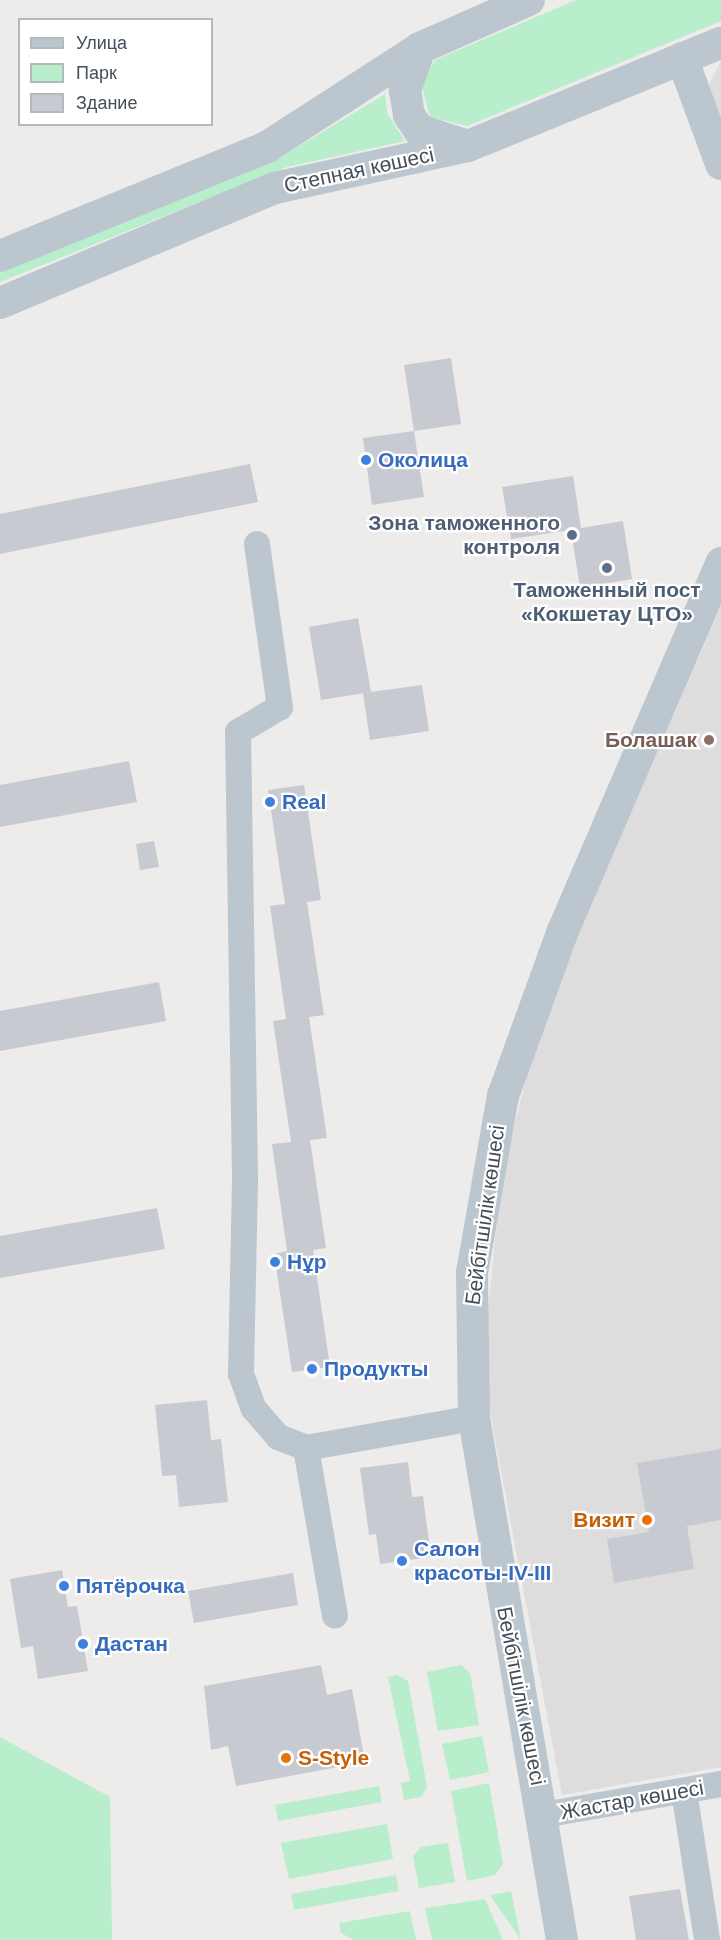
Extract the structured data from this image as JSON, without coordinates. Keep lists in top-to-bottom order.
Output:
{
  "streets": {
    "street": ["Степная көшесі", "Бейбітшілік көшесі", "Жастар көшесі"]
  },
  "crossings": [
    ["Бейбітшілік көшесі", "Жастар көшесі"]
  ],
  "places": [
    "Околица",
    "Зона таможенного контроля",
    "Таможенный пост «Кокшетау ЦТО»",
    "Болашак",
    "Real",
    "Нұр",
    "Продукты",
    "Визит",
    "Салон красоты-IV-III",
    "Пятёрочка",
    "Дастан",
    "S-Style"
  ],
  "legend": ["Улица", "Парк", "Здание"]
}
